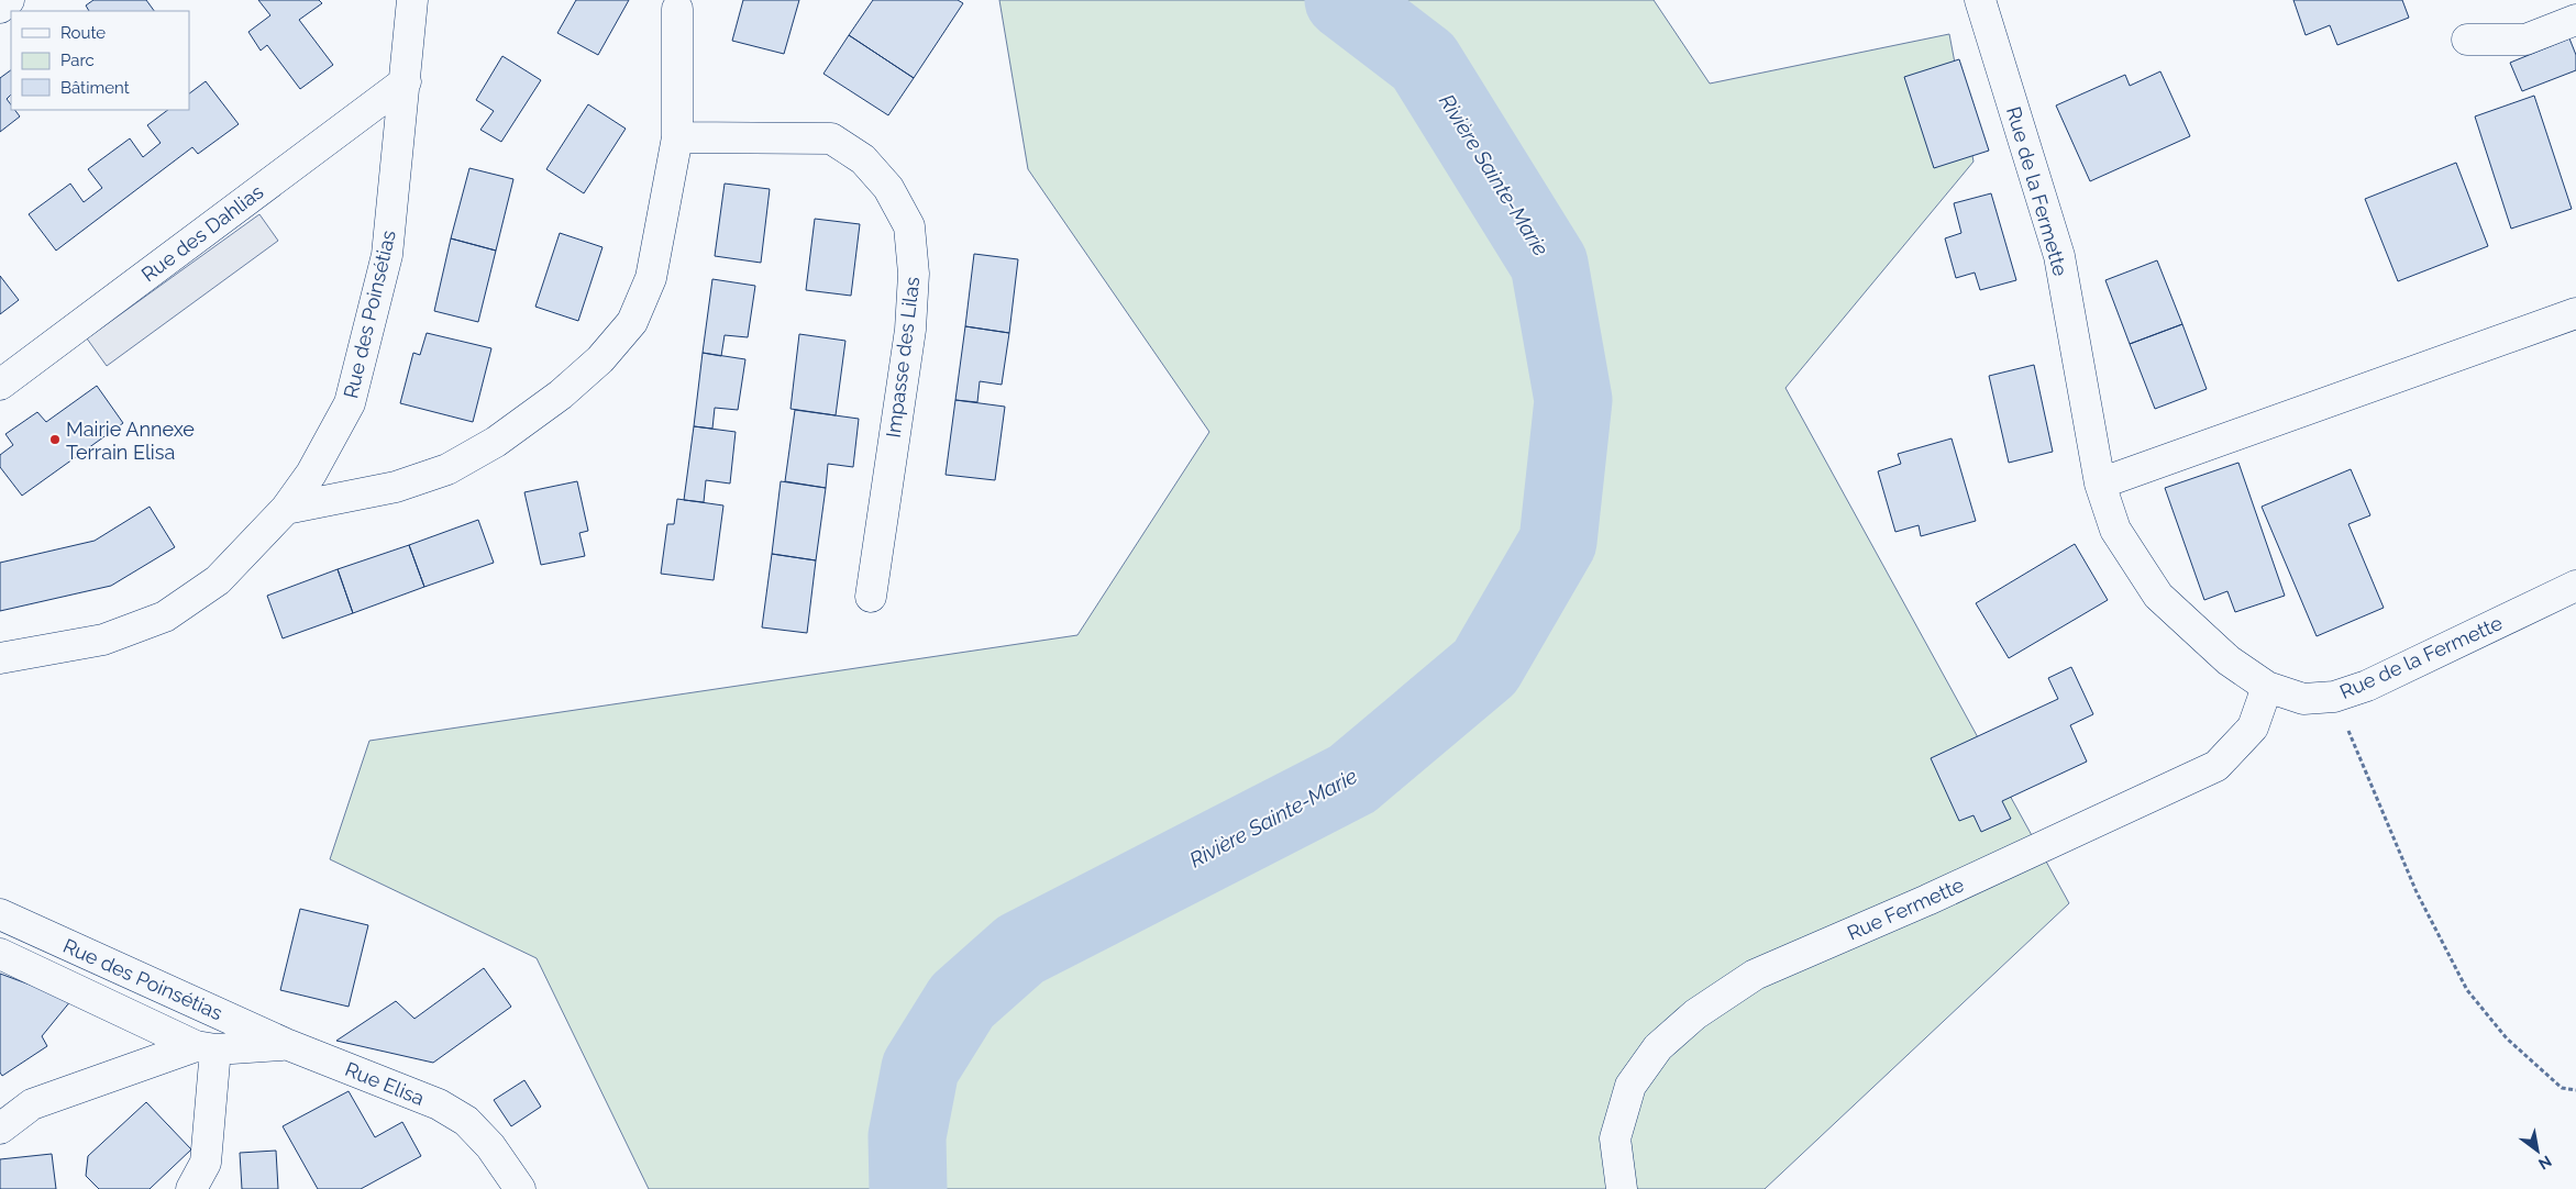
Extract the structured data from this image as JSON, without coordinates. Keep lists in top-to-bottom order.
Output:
{
  "streets": {
    "street": [
      "Rue de la Fermette",
      "Rue des Dahlias",
      "Rue des Poinsétias",
      "Impasse des Lilas",
      "Rue Fermette",
      "Rue Elisa"
    ]
  },
  "crossings": [
    ["Rue de la Fermette", "Rue Fermette"],
    ["Rue des Dahlias", "Rue des Poinsétias"],
    ["Rue des Poinsétias", "Rue Elisa"]
  ],
  "water": ["Rivière Sainte-Marie"],
  "places": ["Mairie Annexe Terrain Elisa"],
  "legend": ["Route", "Parc", "Bâtiment"],
  "north": "bottom right"
}
